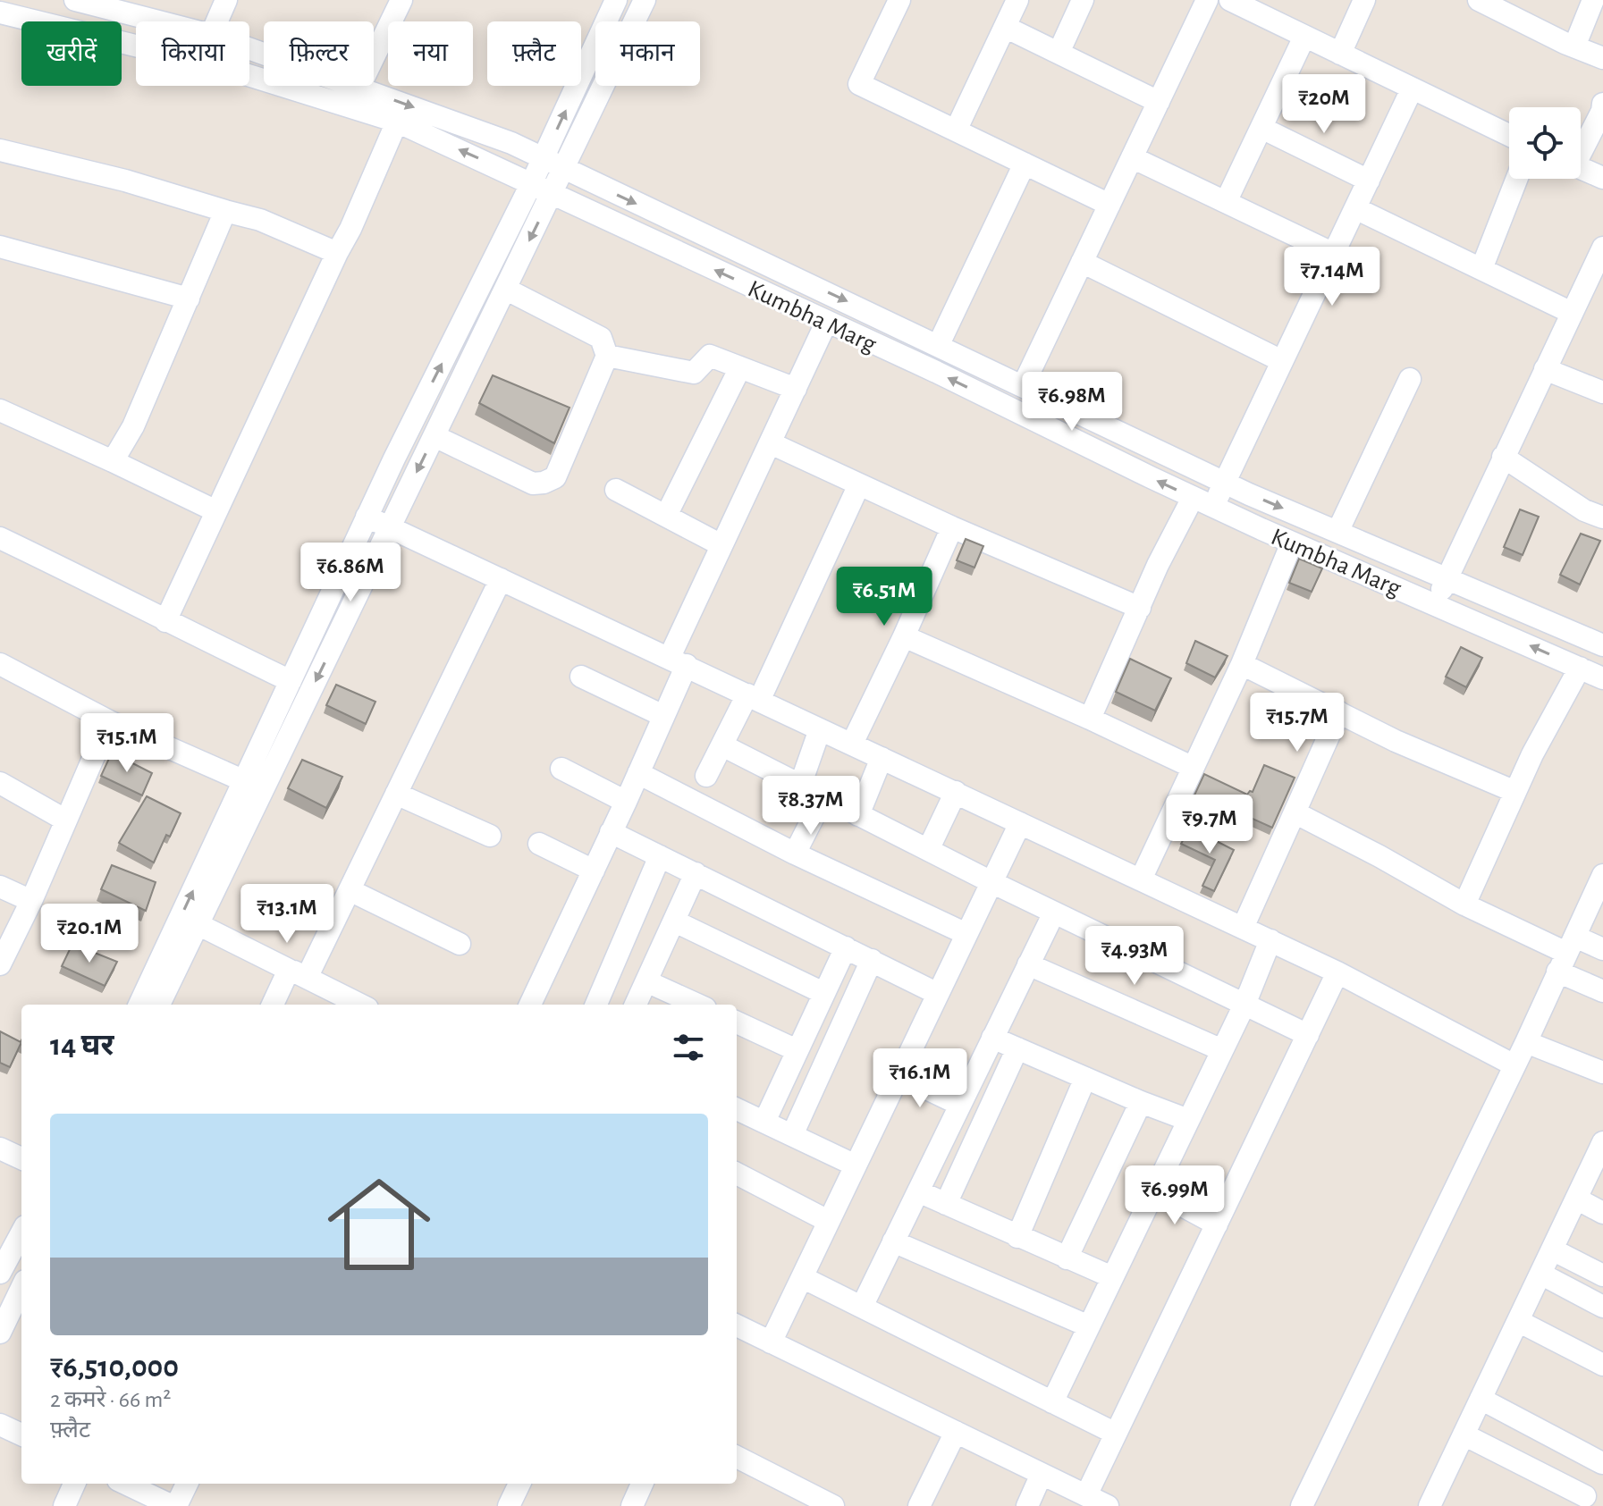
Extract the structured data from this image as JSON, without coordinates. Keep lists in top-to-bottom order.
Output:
{
  "streets": {
    "street": ["Kumbha Marg"]
  },
  "page": {
    "chip": [
      "खरीदें",
      "किराया",
      "फ़िल्टर",
      "नया",
      "फ़्लैट",
      "मकान"
    ],
    "price": [
      "₹20M",
      "₹7.14M",
      "₹6.98M",
      "₹6.86M",
      "₹6.51M",
      "₹15.7M",
      "₹15.1M",
      "₹8.37M",
      "₹9.7M",
      "₹13.1M",
      "₹20.1M",
      "₹4.93M",
      "₹16.1M",
      "₹6.99M"
    ],
    "heading": "14 घर",
    "list": [
      {
        "name": "₹6,510,000",
        "note": "2 कमरे · 66 m² · फ़्लैट"
      }
    ]
  }
}
